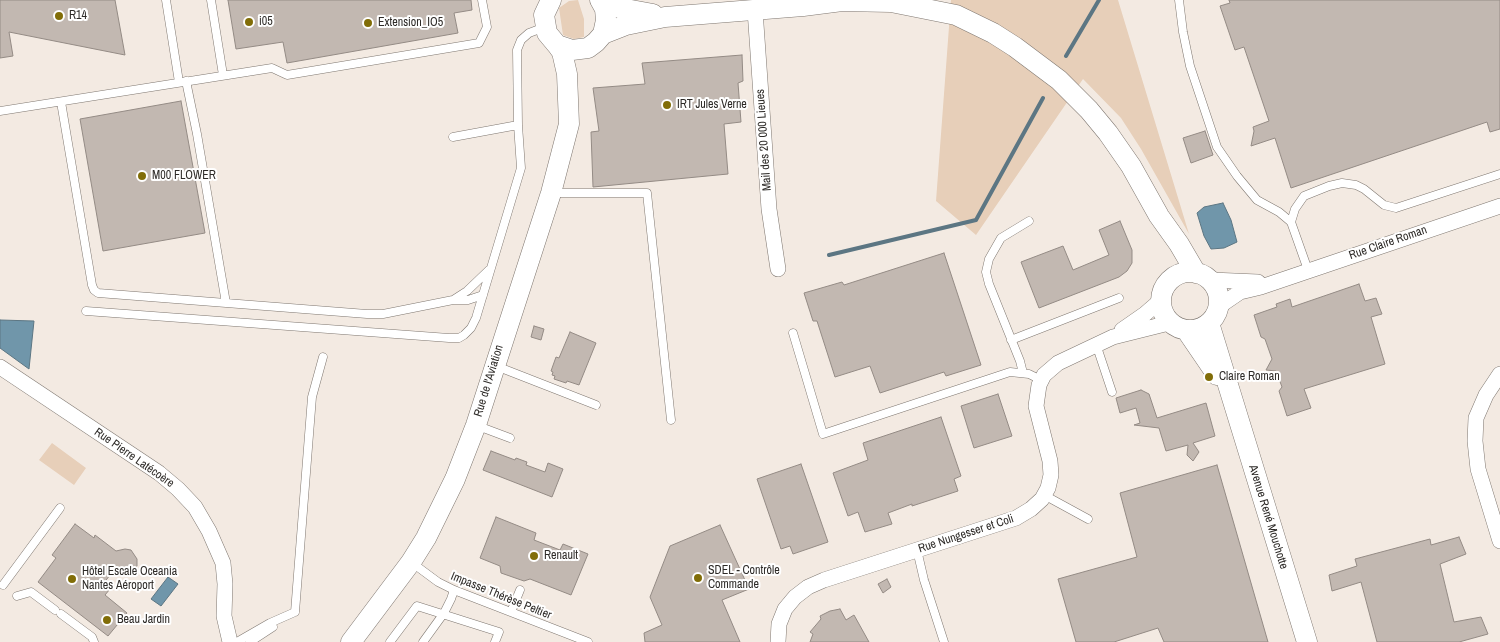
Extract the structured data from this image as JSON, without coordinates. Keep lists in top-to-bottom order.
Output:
{
  "streets": {
    "street": [
      "Mail des 20 000 Lieues",
      "Rue Claire Roman",
      "Rue de l'Aviation",
      "Rue Pierre Latécoère",
      "Avenue René Mouchotte",
      "Rue Nungesser et Coli"
    ],
    "lane": ["Impasse Thérèse Peltier"]
  },
  "crossings": [
    ["Rue Claire Roman", "Avenue René Mouchotte"],
    ["Rue de l'Aviation", "Impasse Thérèse Peltier"]
  ],
  "places": [
    "R14",
    "i05",
    "Extension_IO5",
    "IRT Jules Verne",
    "M00 FLOWER",
    "Claire Roman",
    "Renault",
    "SDEL - Contrôle Commande",
    "Hôtel Escale Oceania Nantes Aéroport",
    "Beau Jardin"
  ]
}
